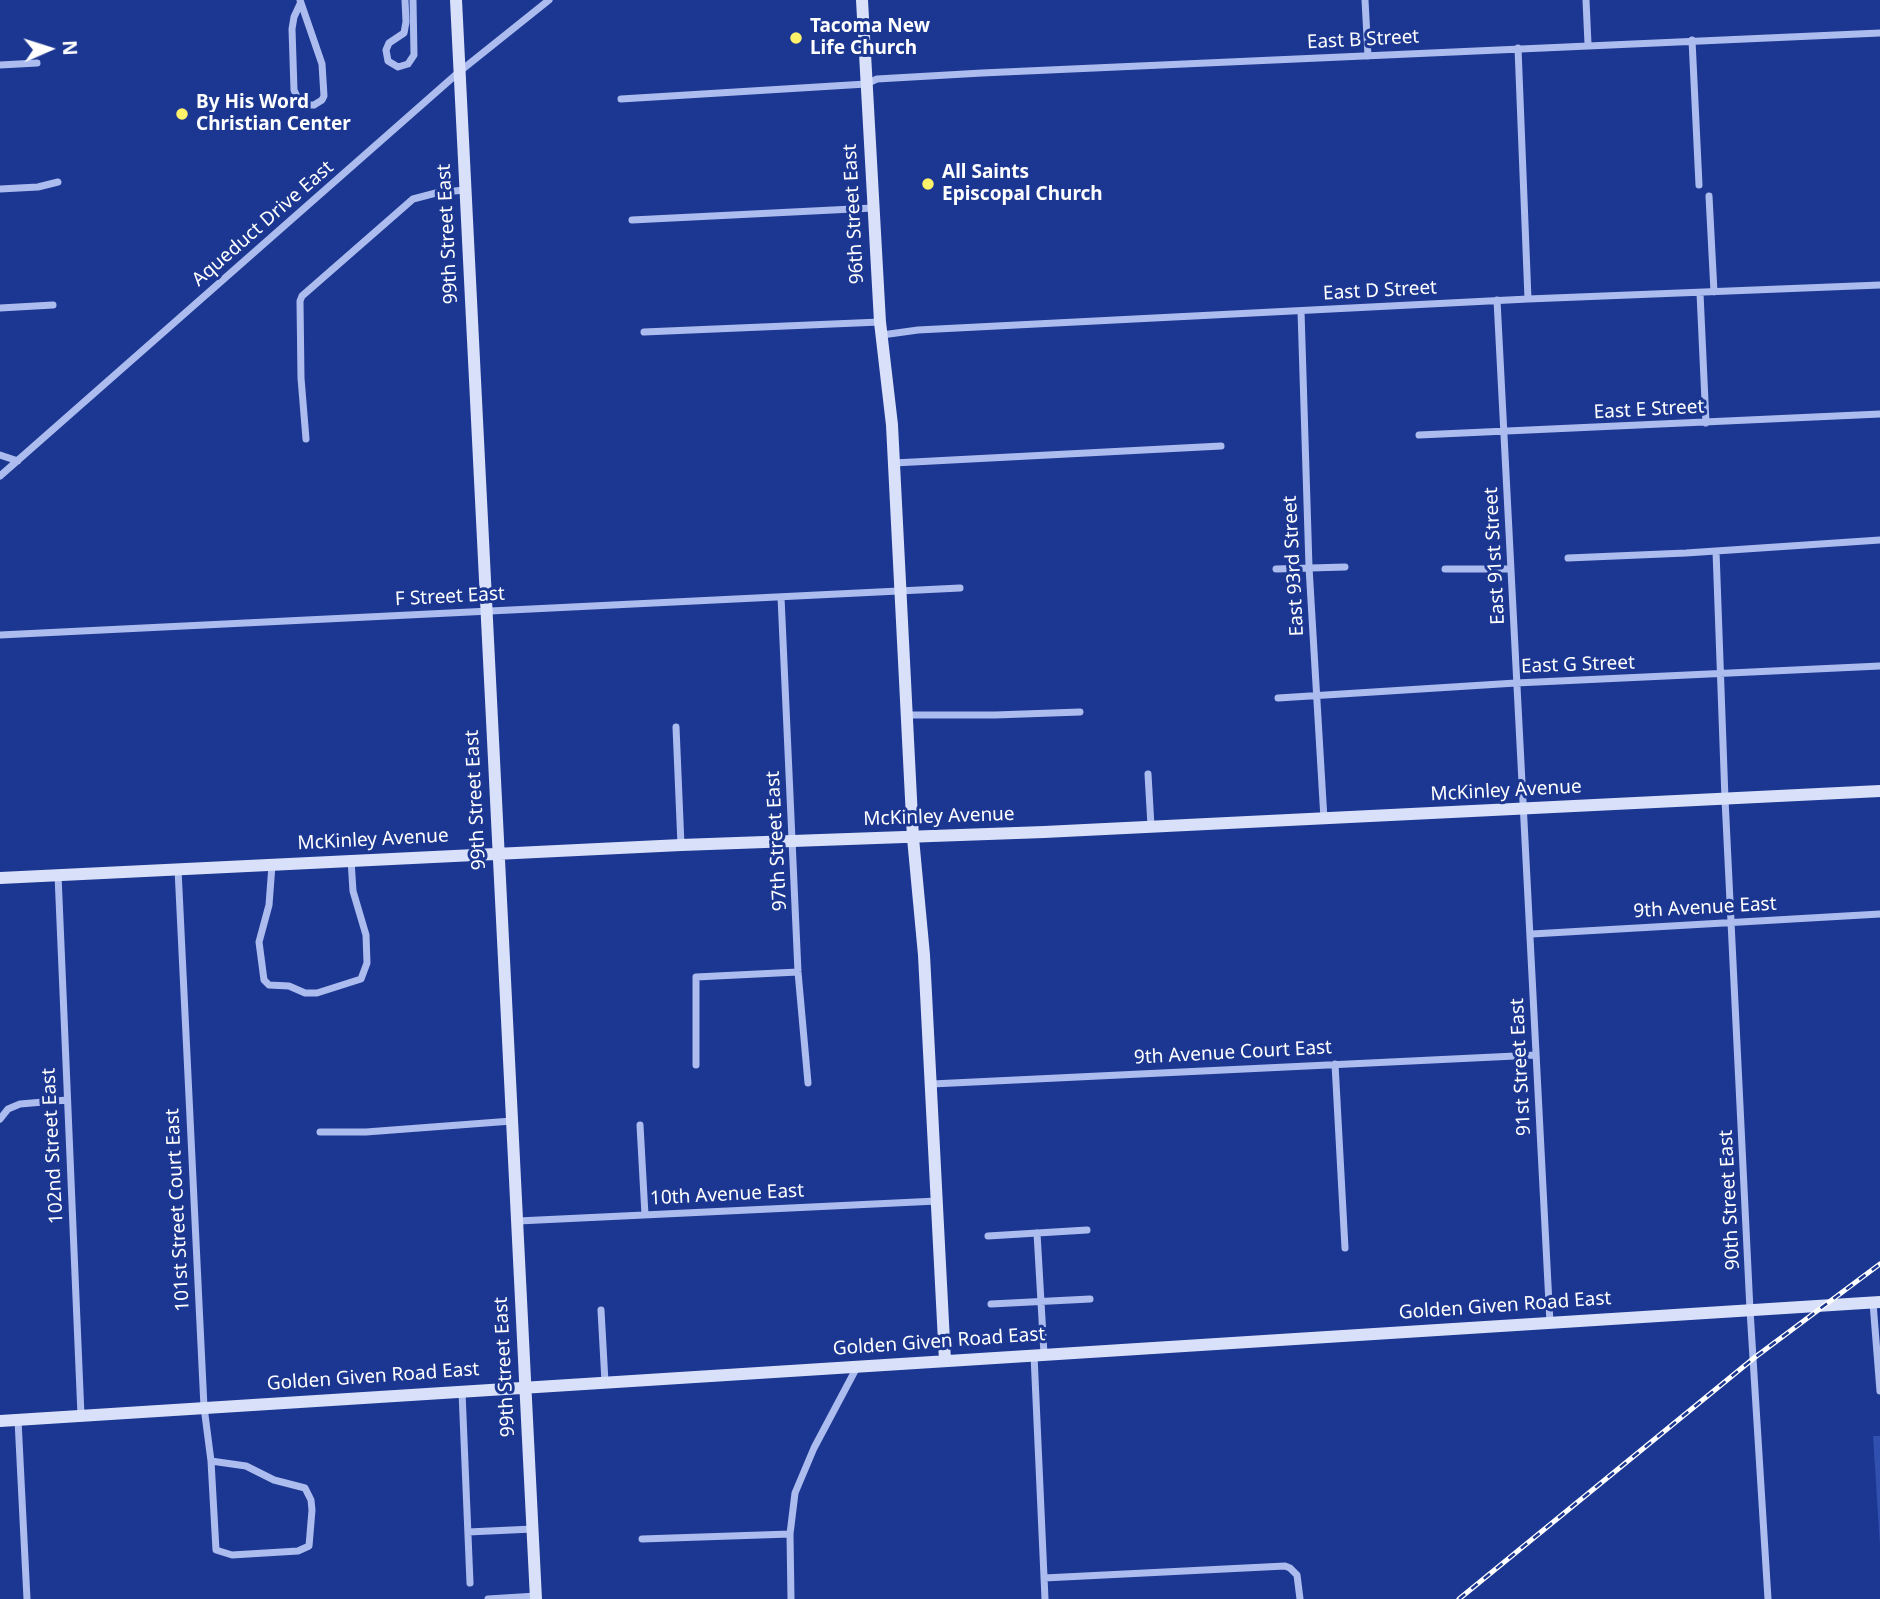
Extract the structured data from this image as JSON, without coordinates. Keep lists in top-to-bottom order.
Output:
{
  "streets": {
    "street": [
      "East B Street",
      "96th Street East",
      "Aqueduct Drive East",
      "99th Street East",
      "East D Street",
      "East E Street",
      "East 91st Street",
      "East 93rd Street",
      "F Street East",
      "East G Street",
      "McKinley Avenue",
      "97th Street East",
      "9th Avenue East",
      "9th Avenue Court East",
      "91st Street East",
      "102nd Street East",
      "10th Avenue East",
      "90th Street East",
      "101st Street Court East",
      "Golden Given Road East"
    ]
  },
  "crossings": [
    ["East B Street", "96th Street East"],
    ["96th Street East", "East D Street"],
    ["96th Street East", "F Street East"],
    ["96th Street East", "McKinley Avenue"],
    ["96th Street East", "9th Avenue Court East"],
    ["96th Street East", "10th Avenue East"],
    ["Aqueduct Drive East", "99th Street East"],
    ["99th Street East", "F Street East"],
    ["99th Street East", "McKinley Avenue"],
    ["99th Street East", "10th Avenue East"],
    ["99th Street East", "Golden Given Road East"],
    ["East D Street", "East 91st Street"],
    ["East D Street", "East 93rd Street"],
    ["East E Street", "East 91st Street"],
    ["East 91st Street", "East G Street"],
    ["East 91st Street", "McKinley Avenue"],
    ["East 91st Street", "91st Street East"],
    ["East 93rd Street", "East G Street"],
    ["East 93rd Street", "McKinley Avenue"],
    ["F Street East", "97th Street East"],
    ["East G Street", "90th Street East"],
    ["McKinley Avenue", "97th Street East"],
    ["McKinley Avenue", "91st Street East"],
    ["McKinley Avenue", "102nd Street East"],
    ["McKinley Avenue", "90th Street East"],
    ["McKinley Avenue", "101st Street Court East"],
    ["9th Avenue East", "91st Street East"],
    ["9th Avenue East", "90th Street East"],
    ["9th Avenue Court East", "91st Street East"],
    ["91st Street East", "Golden Given Road East"],
    ["102nd Street East", "Golden Given Road East"],
    ["90th Street East", "Golden Given Road East"],
    ["101st Street Court East", "Golden Given Road East"]
  ],
  "places": ["Tacoma New Life Church", "By His Word Christian Center", "All Saints Episcopal Church"],
  "north": "right"
}
